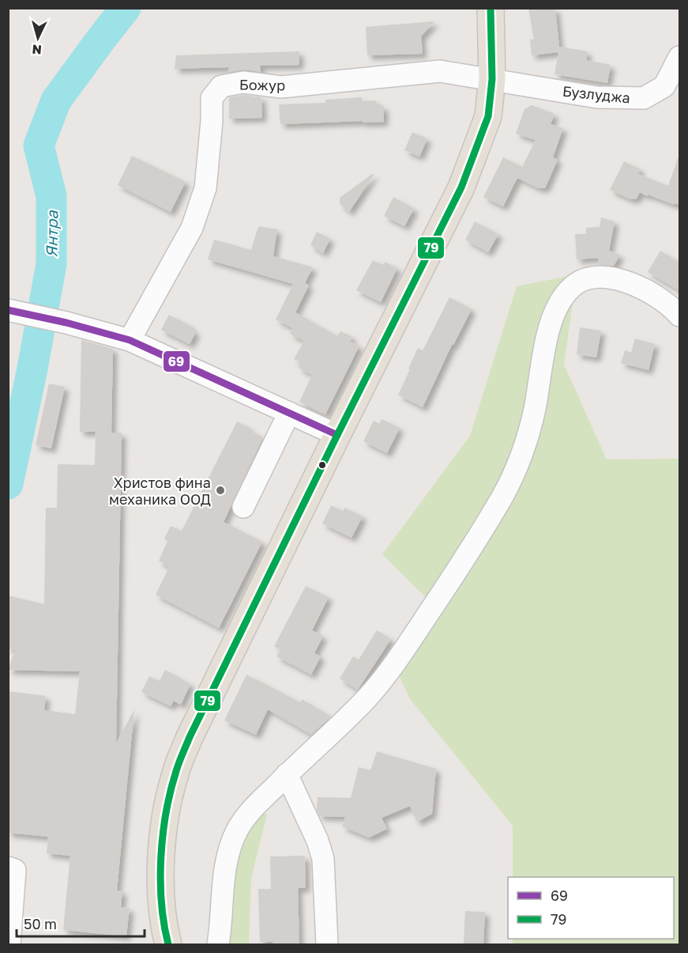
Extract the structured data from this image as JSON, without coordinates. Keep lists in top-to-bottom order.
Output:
{
  "streets": {
    "street": ["Божур", "Бузлуджа"]
  },
  "crossings": [
    ["Божур", "Бузлуджа"]
  ],
  "water": ["Янтра"],
  "places": ["Христов фина механика ООД"],
  "lines": ["transit line 79", "transit line 69"],
  "legend": ["69", "79"],
  "scale_bar": "50 m",
  "north": "bottom"
}
